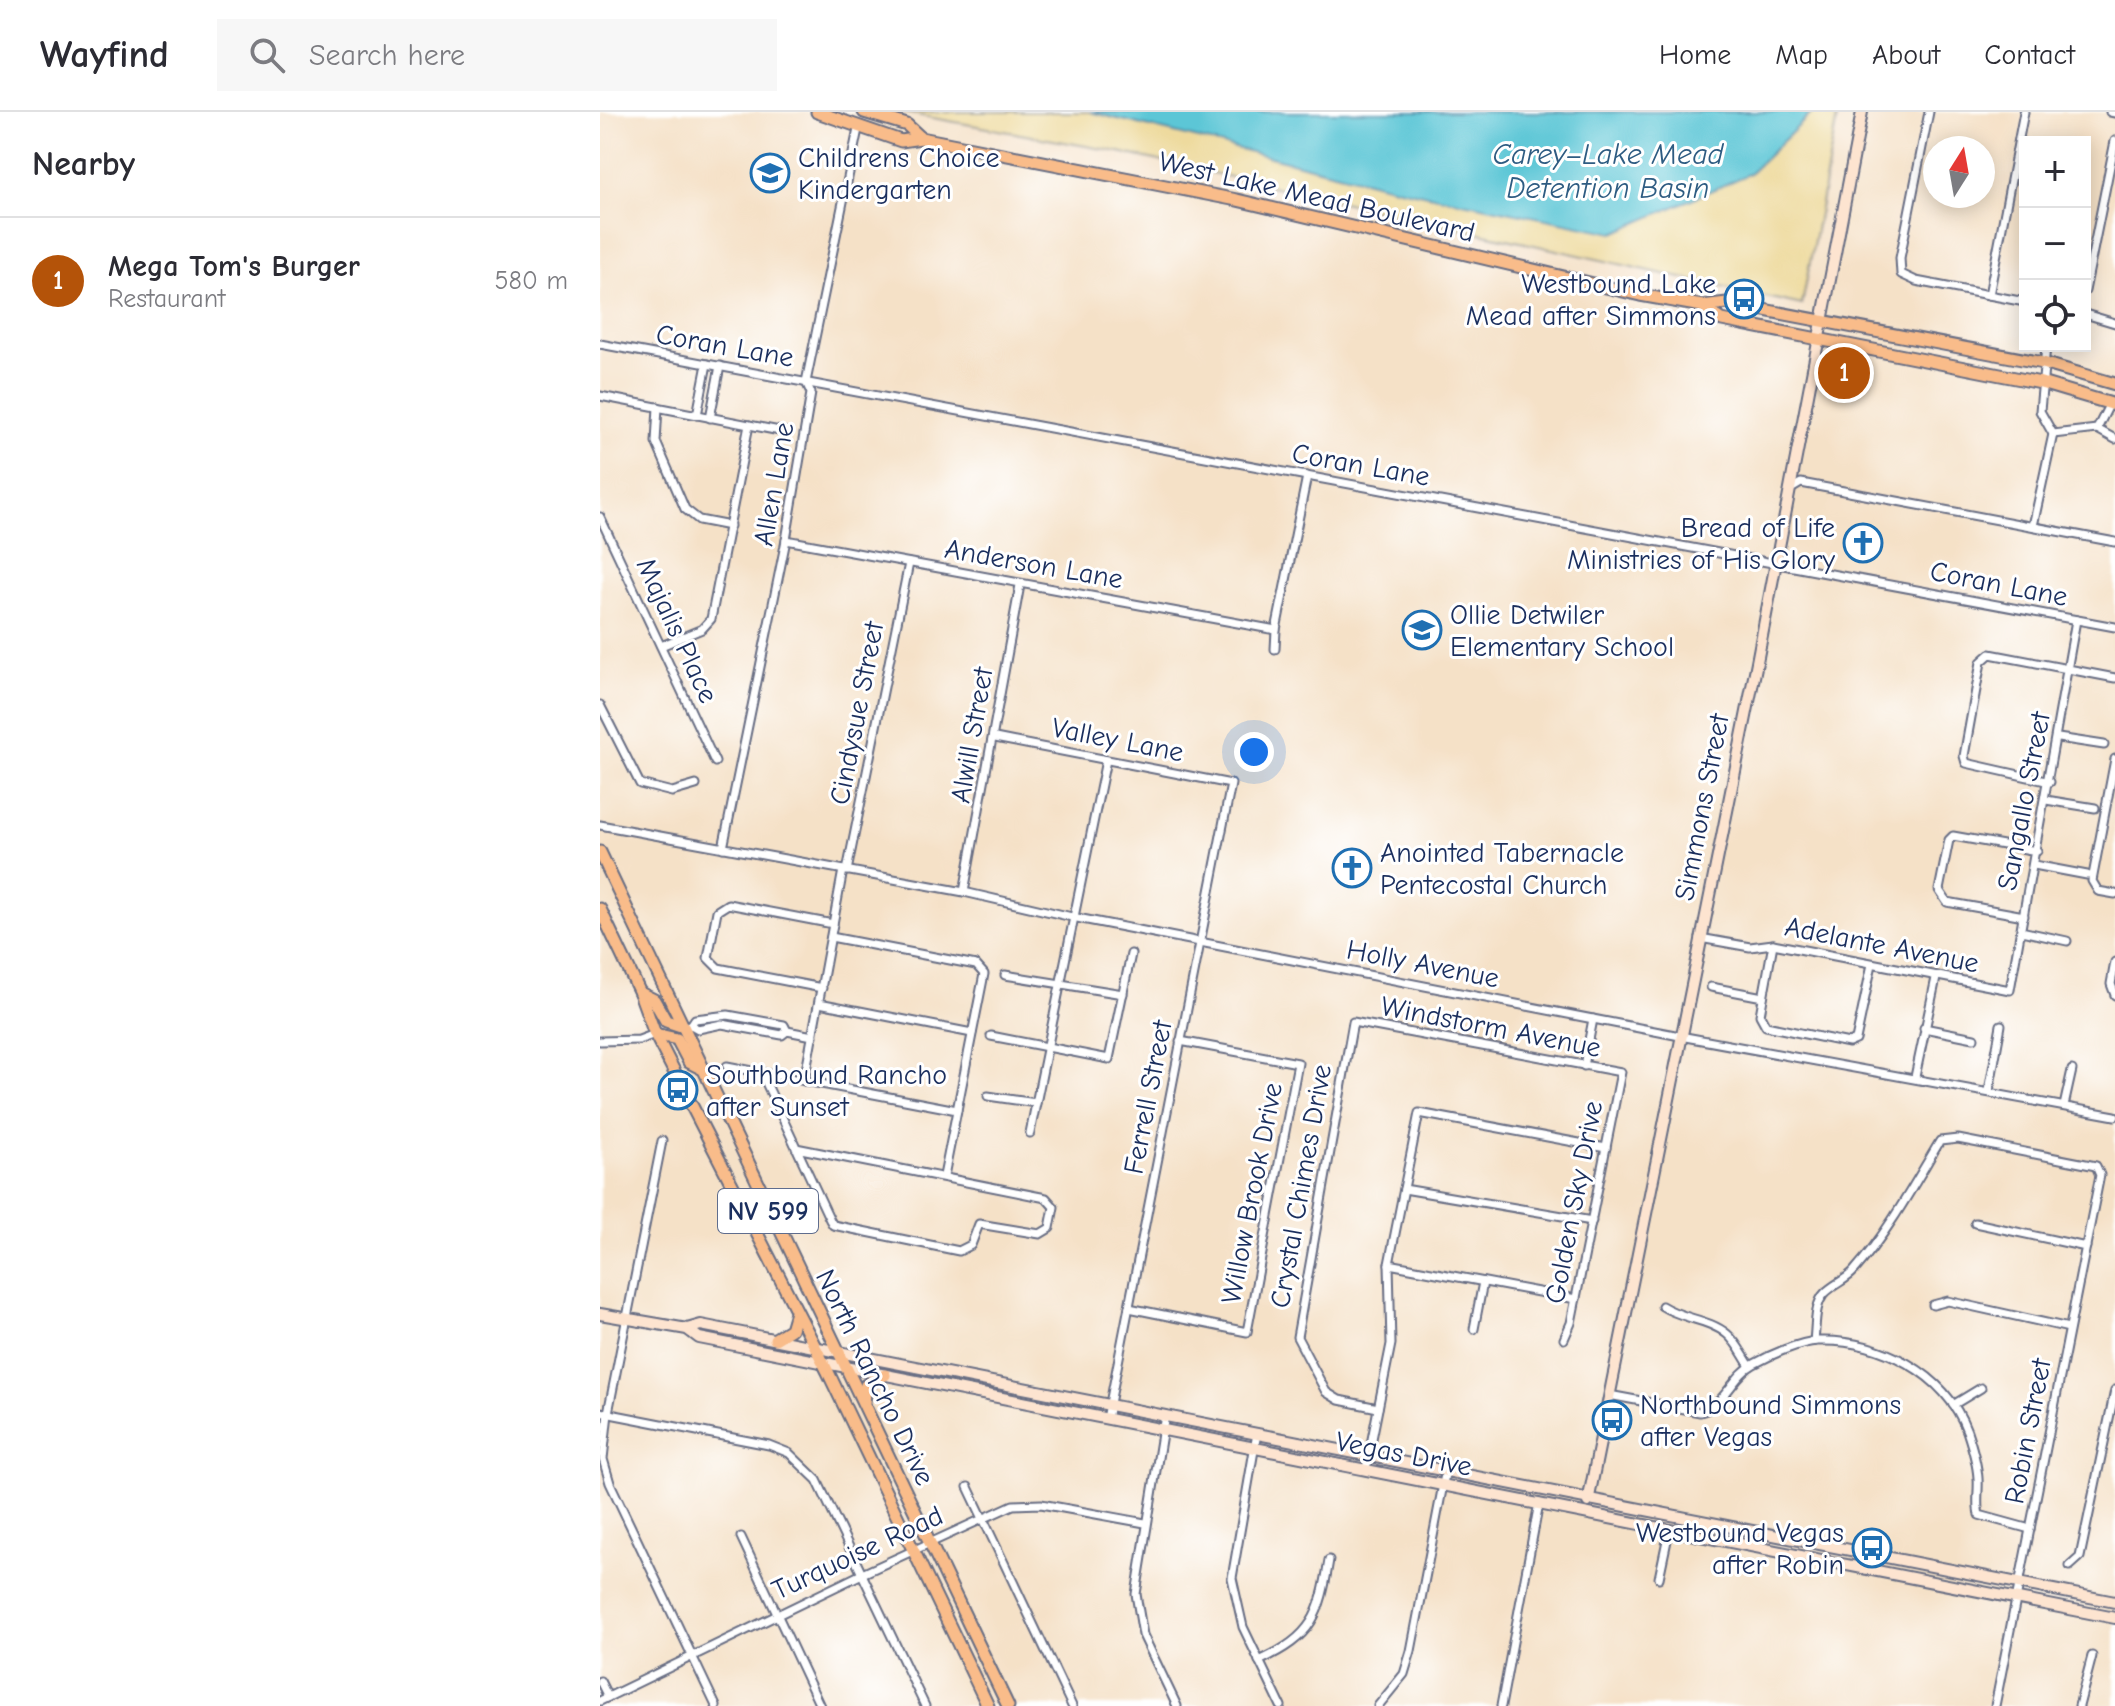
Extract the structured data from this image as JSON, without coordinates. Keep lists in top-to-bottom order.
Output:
{
  "streets": {
    "main road": [
      "West Lake Mead Boulevard",
      "Simmons Street",
      "NV 599",
      "North Rancho Drive",
      "Vegas Drive"
    ],
    "street": [
      "Coran Lane",
      "Allen Lane",
      "Anderson Lane",
      "Majalis Place",
      "Cindysue Street",
      "Alwill Street",
      "Valley Lane",
      "Sangallo Street",
      "Adelante Avenue",
      "Holly Avenue",
      "Windstorm Avenue",
      "Ferrell Street",
      "Crystal Chimes Drive",
      "Willow Brook Drive",
      "Golden Sky Drive",
      "Robin Street",
      "Turquoise Road"
    ]
  },
  "crossings": [
    ["West Lake Mead Boulevard", "Allen Lane"],
    ["West Lake Mead Boulevard", "Simmons Street"],
    ["Coran Lane", "Allen Lane"],
    ["Coran Lane", "Sangallo Street"],
    ["Coran Lane", "Simmons Street"],
    ["Allen Lane", "Anderson Lane"],
    ["Allen Lane", "Holly Avenue"],
    ["Anderson Lane", "Cindysue Street"],
    ["Anderson Lane", "Alwill Street"],
    ["Cindysue Street", "Holly Avenue"],
    ["Alwill Street", "Valley Lane"],
    ["Alwill Street", "Holly Avenue"],
    ["Valley Lane", "Ferrell Street"],
    ["Sangallo Street", "Adelante Avenue"],
    ["Simmons Street", "Adelante Avenue"],
    ["Simmons Street", "Holly Avenue"],
    ["Simmons Street", "Vegas Drive"],
    ["Holly Avenue", "Ferrell Street"],
    ["Windstorm Avenue", "Crystal Chimes Drive"],
    ["Windstorm Avenue", "Golden Sky Drive"],
    ["Ferrell Street", "Willow Brook Drive"],
    ["Ferrell Street", "Vegas Drive"],
    ["North Rancho Drive", "Vegas Drive"],
    ["North Rancho Drive", "Turquoise Road"],
    ["Robin Street", "Vegas Drive"]
  ],
  "water": ["Carey–Lake Mead Detention Basin"],
  "places": {
    "school or university": ["Childrens Choice Kindergarten", "Ollie Detwiler Elementary School"],
    "bus stop": [
      "Westbound Lake Mead after Simmons",
      "Southbound Rancho after Sunset",
      "Northbound Simmons after Vegas",
      "Westbound Vegas after Robin"
    ],
    "church": ["Bread of Life Ministries of His Glory", "Anointed Tabernacle Pentecostal Church"]
  },
  "north": "top",
  "page": {
    "header": "Wayfind",
    "search": "Search here",
    "nav": [
      "Home",
      "Map",
      "About",
      "Contact"
    ],
    "heading": "Nearby",
    "map_buttons": ["+", "−"],
    "list": [
      {
        "mark": "1",
        "name": "Mega Tom's Burger",
        "note": "Restaurant",
        "value": "580 m"
      }
    ],
    "pins": "1"
  }
}
